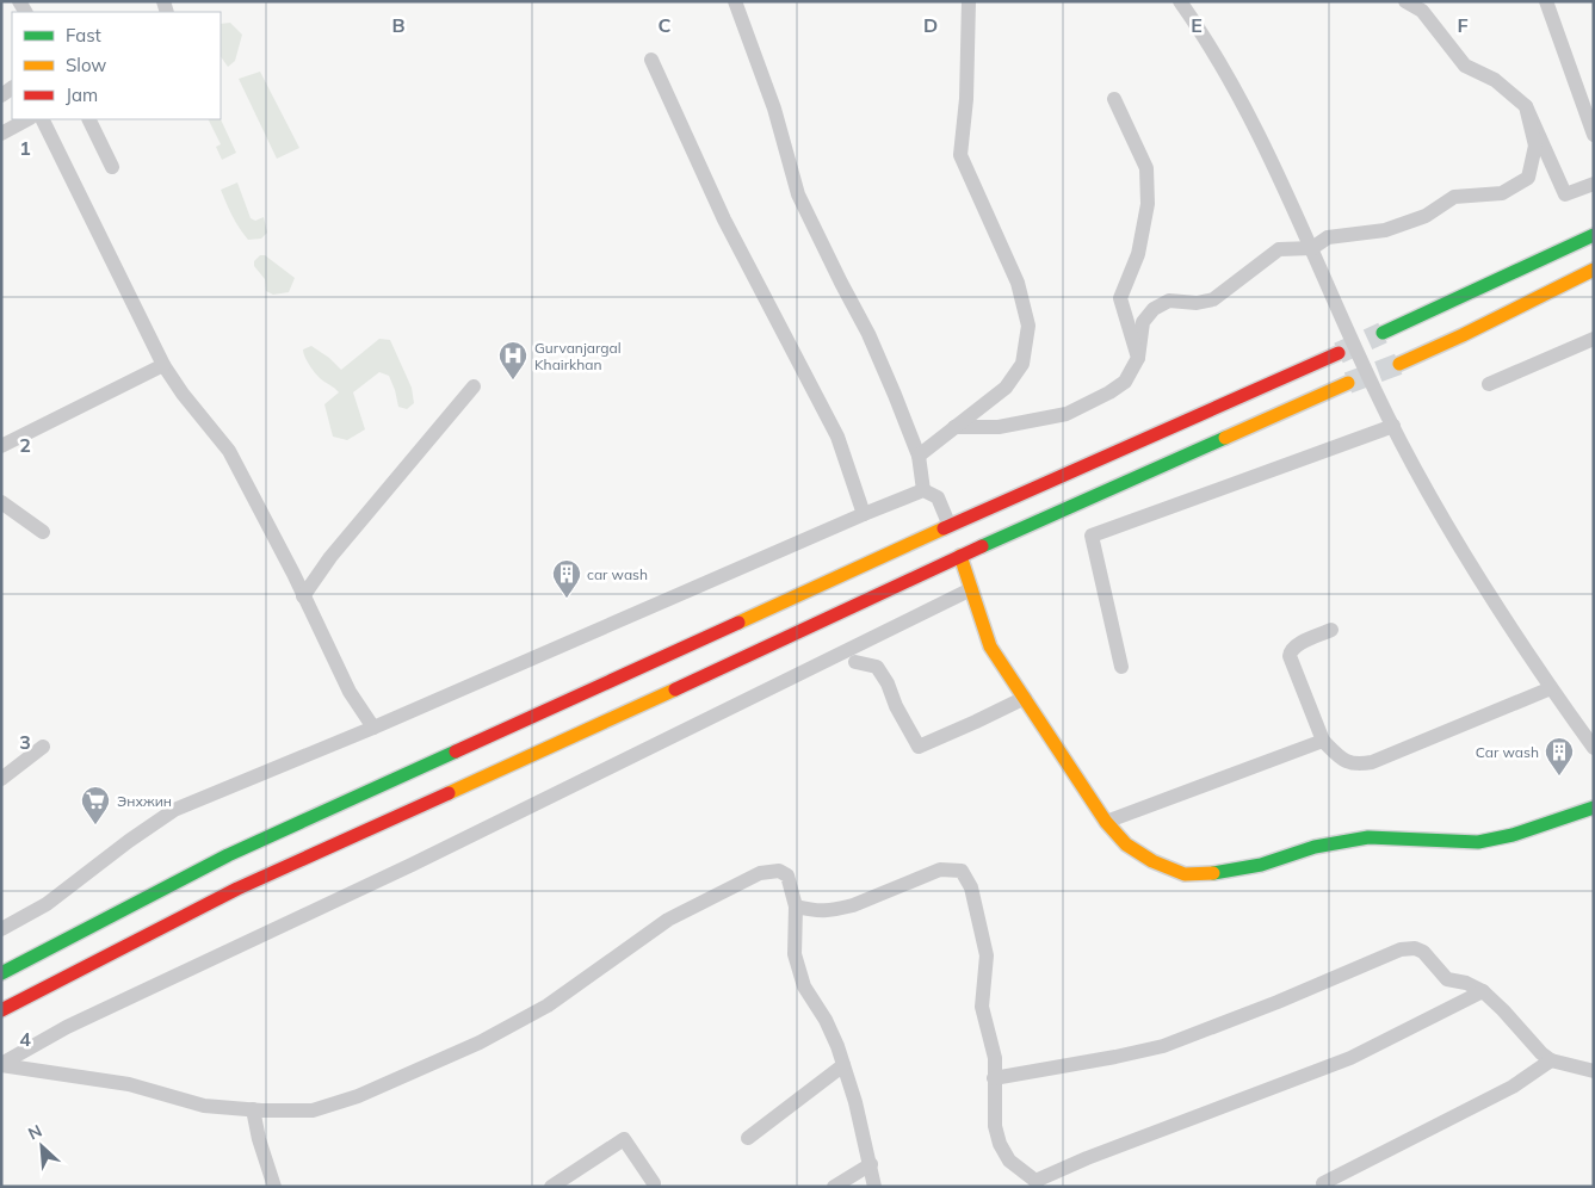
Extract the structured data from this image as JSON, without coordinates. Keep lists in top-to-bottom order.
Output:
{
  "places": {
    "hospital": ["Gurvanjargal Khairkhan"],
    "building": ["car wash", "Car wash"],
    "supermarket": ["Энхжин"]
  },
  "legend": ["Fast", "Slow", "Jam"],
  "north": "top left",
  "grid": {
    "columns": [
      "B",
      "C",
      "D",
      "E",
      "F"
    ],
    "rows": [
      "1",
      "2",
      "3",
      "4"
    ]
  }
}
